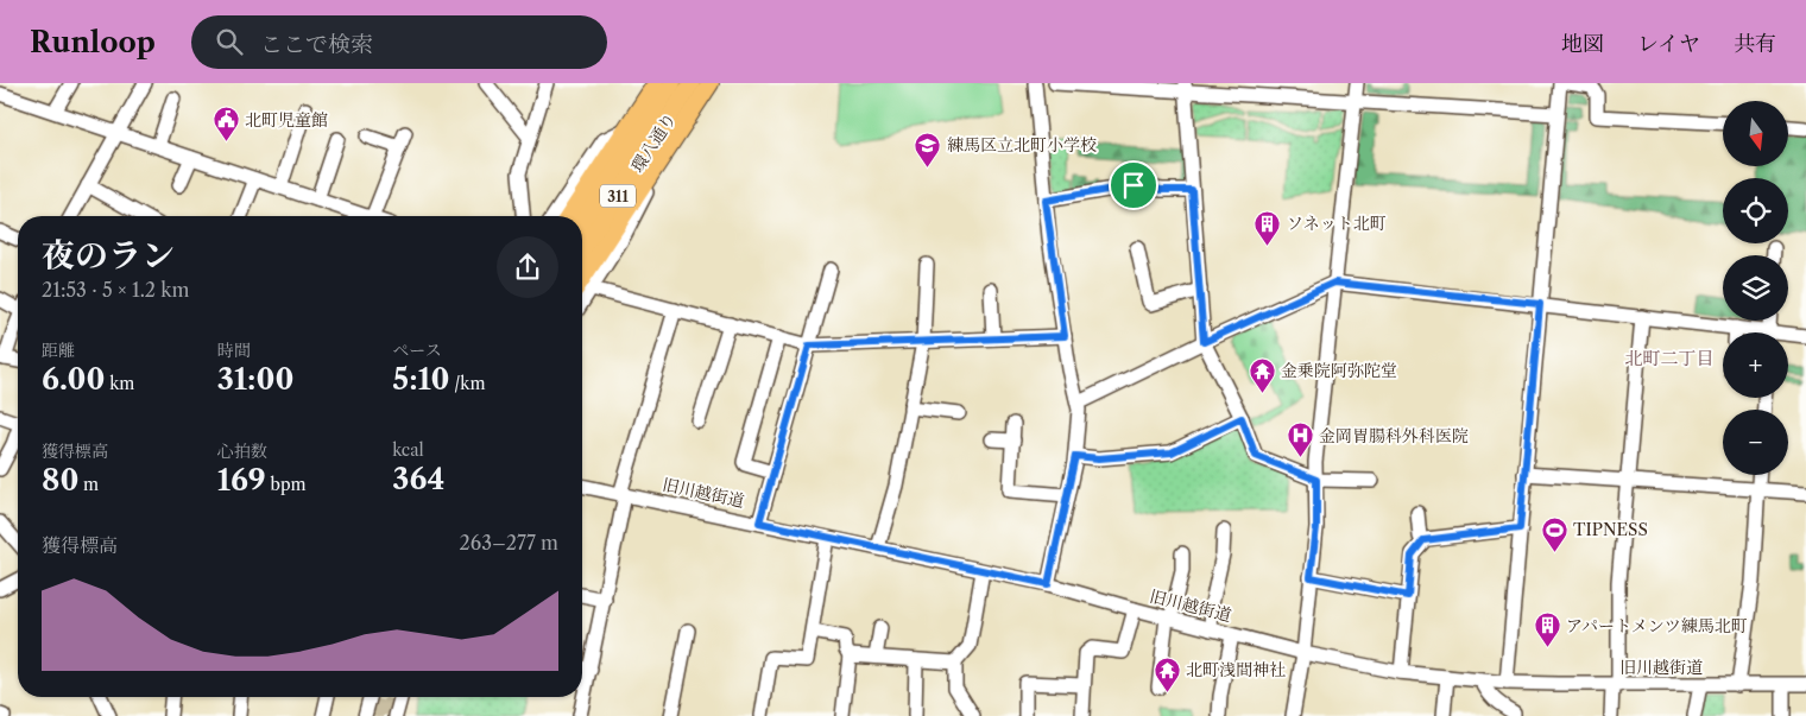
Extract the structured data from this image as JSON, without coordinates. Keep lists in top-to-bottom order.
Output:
{
  "streets": {
    "main road": ["環八通り", "311"],
    "street": ["旧川越街道"]
  },
  "districts": ["北町二丁目"],
  "places": {
    "public building": ["北町児童館"],
    "school or university": ["練馬区立北町小学校"],
    "building": ["ソネット北町", "アパートメンツ練馬北町"],
    "temple": ["金乗院阿弥陀堂", "北町浅間神社"],
    "hospital": ["金岡胃腸科外科医院"],
    "sports": ["TIPNESS"]
  },
  "north": "bottom",
  "page": {
    "header": "Runloop",
    "search": "ここで検索",
    "nav": ["地図", "レイヤ", "共有"],
    "map_buttons": ["+", "−"],
    "heading": ["夜のラン", "21:53 · 5 × 1.2 km"],
    "stats": [
      ["距離", "6.00 km"],
      ["時間", "31:00"],
      ["ペース", "5:10 /km"],
      ["獲得標高", "80 m"],
      ["心拍数", "169 bpm"],
      ["kcal", "364"]
    ],
    "chart": ["獲得標高", "263–277 m"]
  }
}
